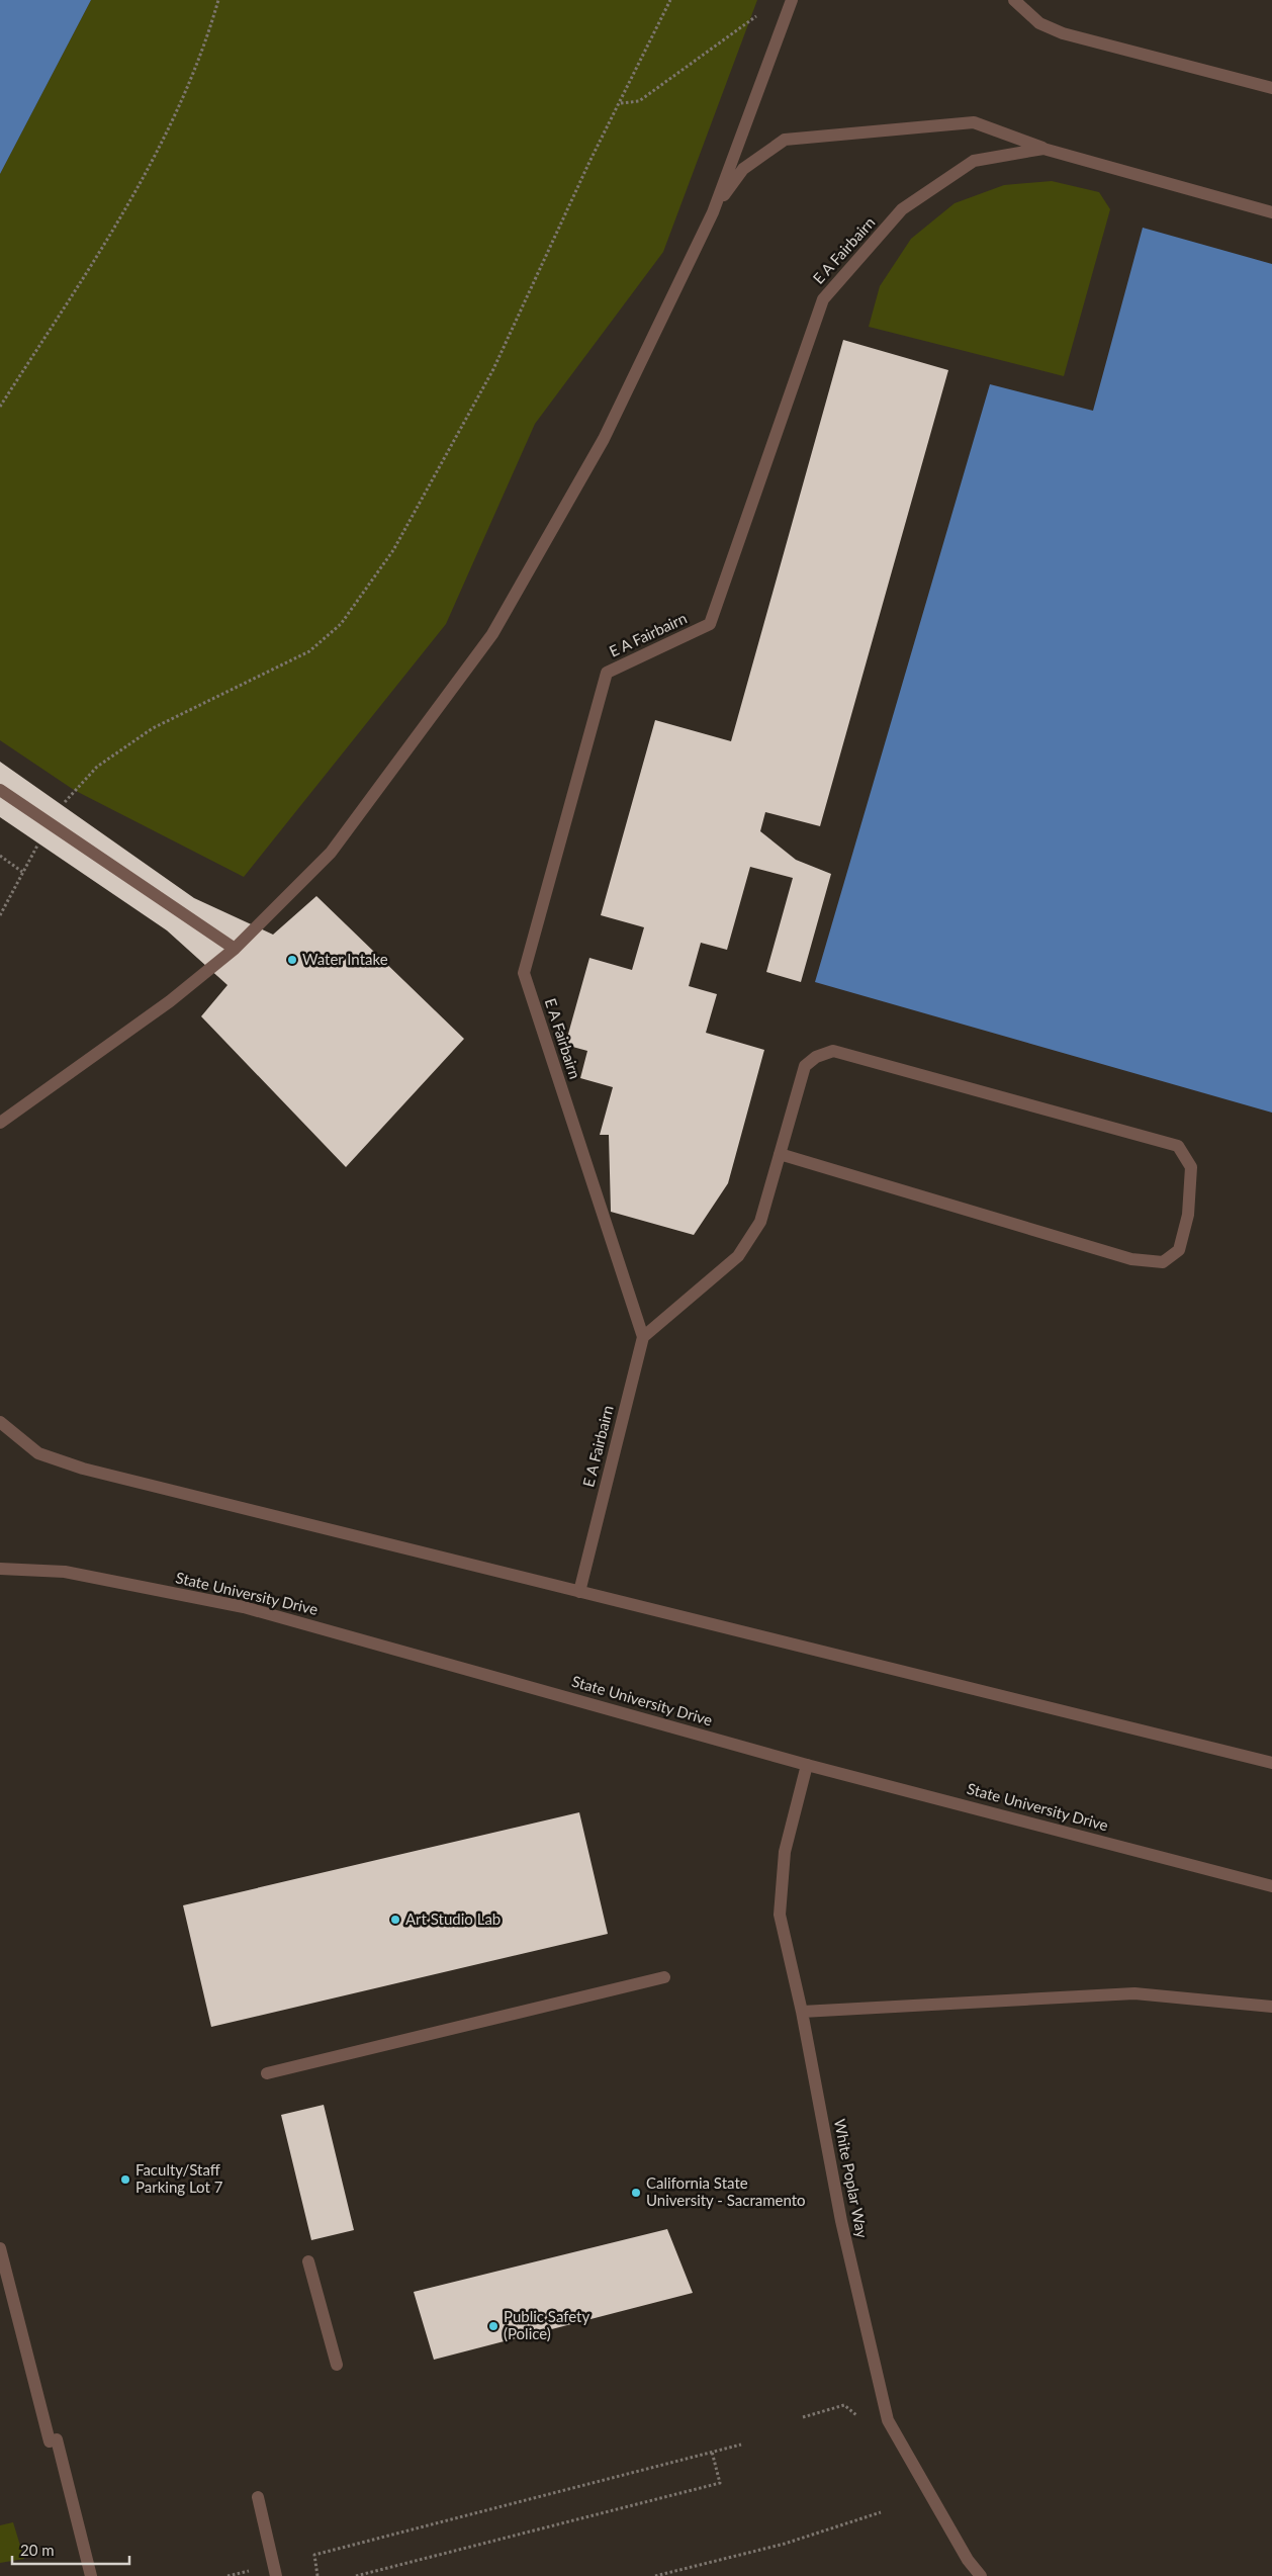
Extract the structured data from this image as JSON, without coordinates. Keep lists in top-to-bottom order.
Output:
{
  "streets": {
    "street": ["E A Fairbairn", "State University Drive", "White Poplar Way"]
  },
  "crossings": [
    ["State University Drive", "White Poplar Way"]
  ],
  "places": [
    "Water Intake",
    "Art Studio Lab",
    "Faculty/Staff Parking Lot 7",
    "California State University - Sacramento",
    "Public Safety (Police)"
  ],
  "scale_bar": "20 m"
}
